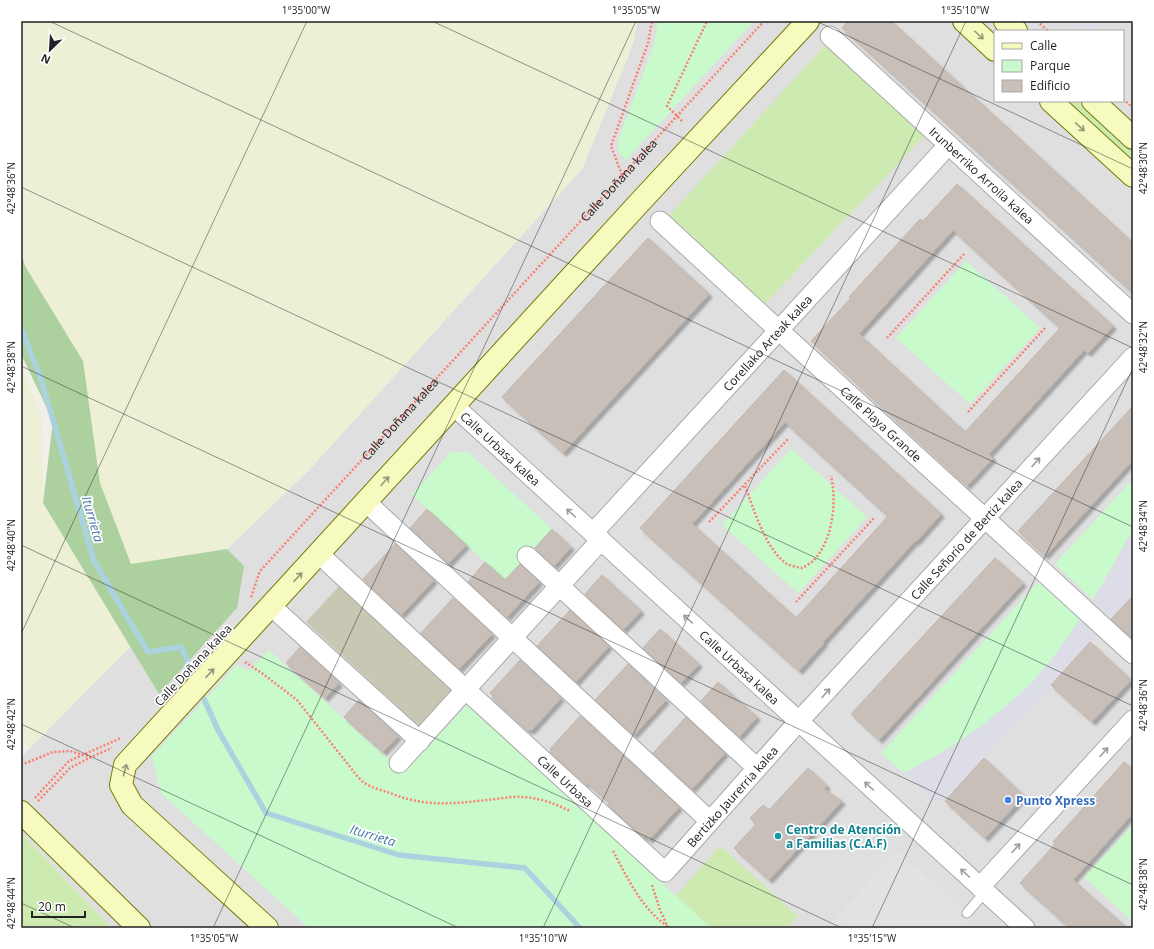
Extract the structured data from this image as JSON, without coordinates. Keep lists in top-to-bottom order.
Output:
{
  "streets": {
    "street": [
      "Irunberriko Arroila kalea",
      "Calle Doñana kalea",
      "Corellako Arteak kalea",
      "Calle Playa Grande",
      "Calle Urbasa kalea",
      "Calle Señorío de Bertiz kalea",
      "Calle Urbasa",
      "Bertizko Jaurerria kalea"
    ]
  },
  "crossings": [
    ["Calle Doñana kalea", "Calle Urbasa kalea"],
    ["Calle Doñana kalea", "Calle Urbasa"],
    ["Corellako Arteak kalea", "Calle Urbasa kalea"],
    ["Calle Urbasa kalea", "Calle Señorío de Bertiz kalea"],
    ["Calle Urbasa kalea", "Bertizko Jaurerria kalea"],
    ["Calle Señorío de Bertiz kalea", "Bertizko Jaurerria kalea"],
    ["Calle Urbasa", "Bertizko Jaurerria kalea"]
  ],
  "one_way": ["Calle Señorío de Bertiz kalea"],
  "water": ["Iturrieta"],
  "places": ["Punto Xpress", "Centro de Atención a Familias (C.A.F)"],
  "legend": ["Calle", "Parque", "Edificio"],
  "scale_bar": "20 m",
  "north": "bottom left",
  "coordinates": [
    "1°35'00\"W",
    "1°35'05\"W",
    "1°35'10\"W",
    "42°48'30\"N",
    "42°48'36\"N",
    "42°48'32\"N",
    "42°48'38\"N",
    "42°48'34\"N",
    "42°48'40\"N",
    "42°48'42\"N",
    "42°48'44\"N",
    "1°35'15\"W"
  ]
}
